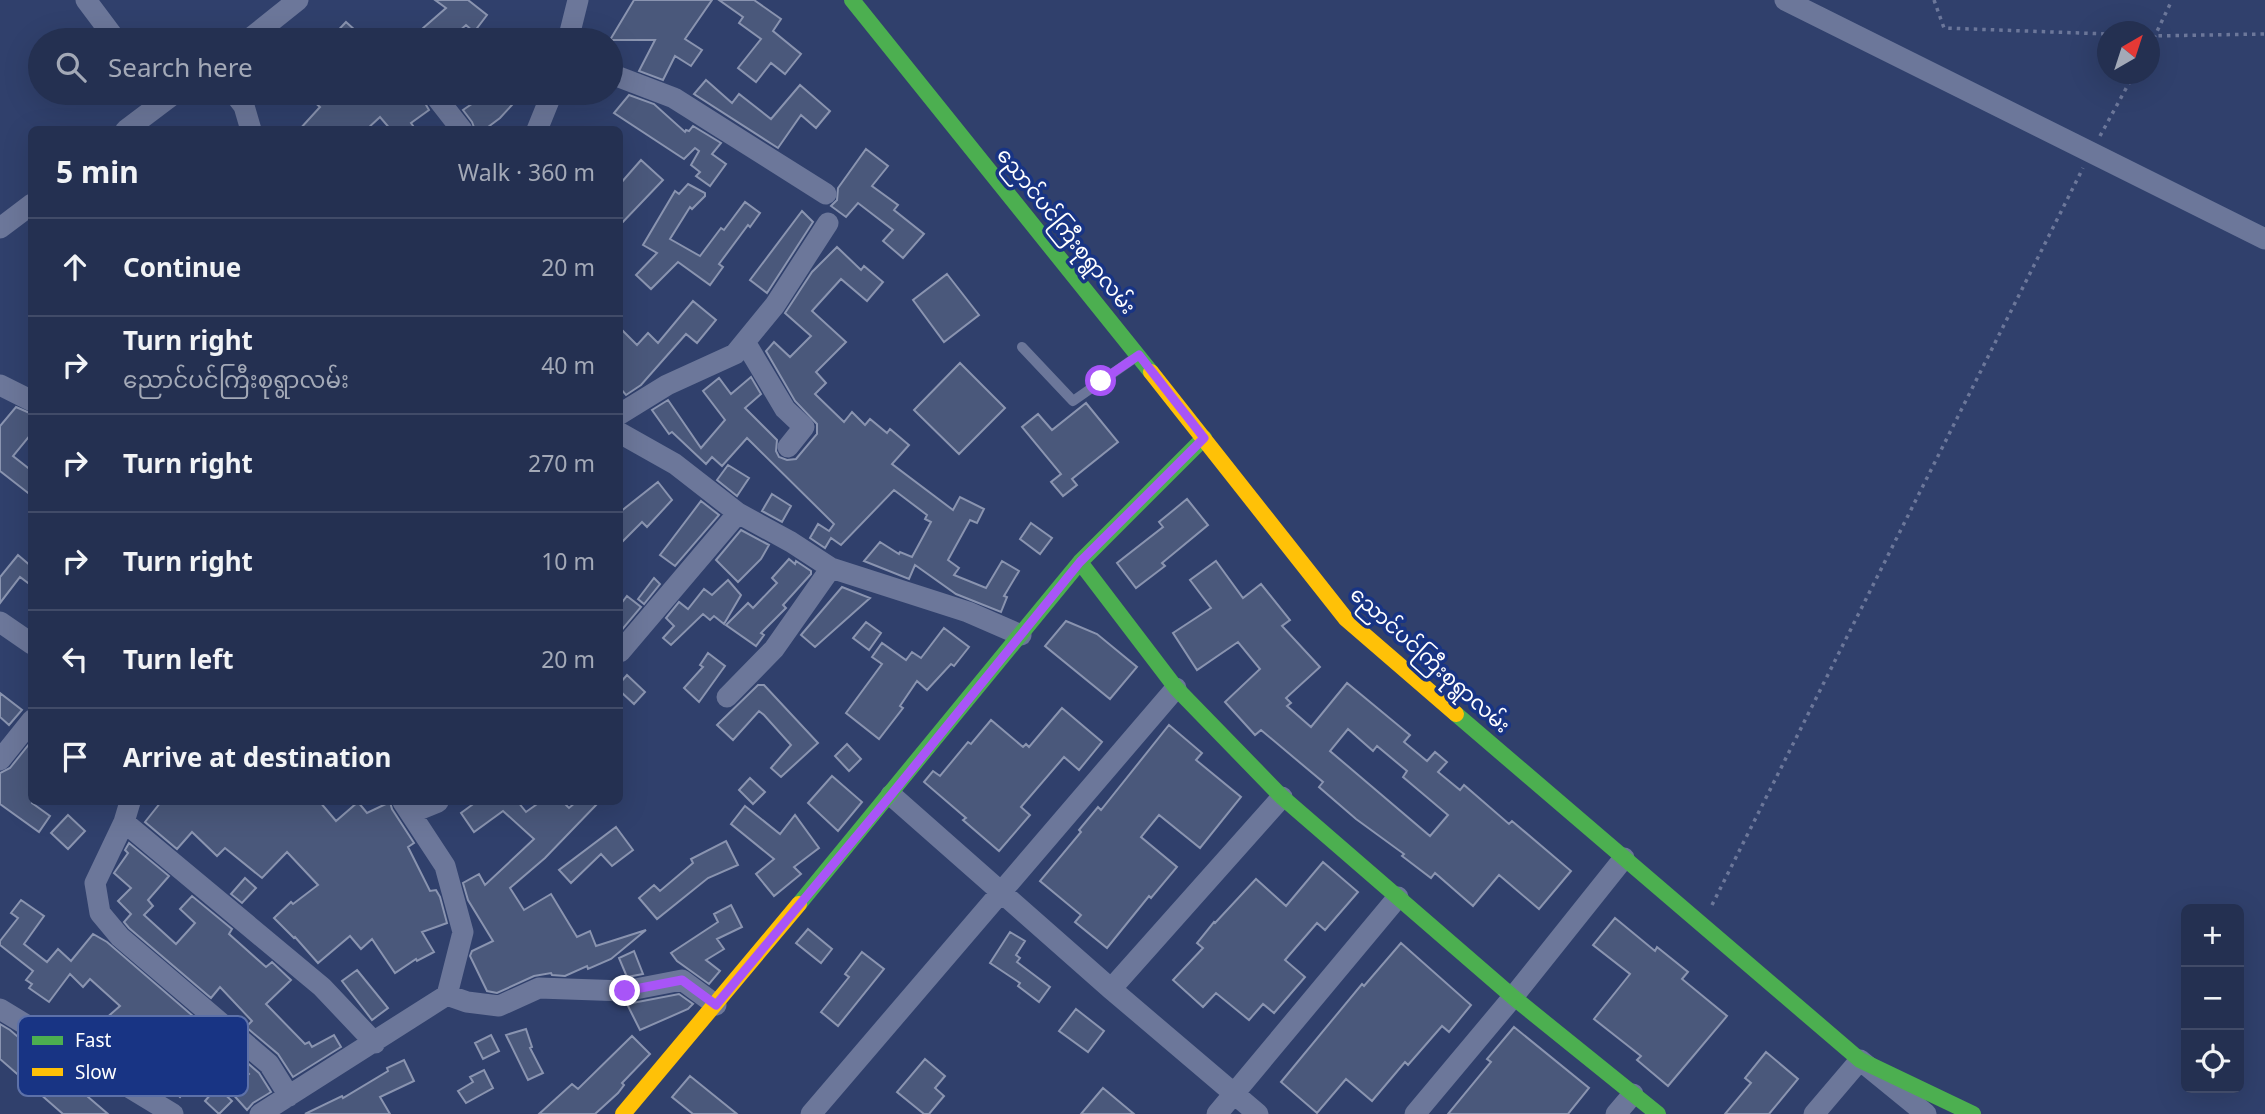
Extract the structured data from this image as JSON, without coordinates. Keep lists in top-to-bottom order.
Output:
{
  "streets": {
    "street": ["ညောင်ပင်ကြီးစုရွာလမ်း"]
  },
  "legend": ["Fast", "Slow"],
  "north": "top right",
  "page": {
    "search": "Search here",
    "heading": ["5 min", "Walk · 360 m"],
    "list": [
      ["Continue", "20 m"],
      ["Turn right", "ညောင်ပင်ကြီးစုရွာလမ်း", "40 m"],
      ["Turn right", "270 m"],
      ["Turn right", "10 m"],
      ["Turn left", "20 m"],
      "Arrive at destination"
    ],
    "map_buttons": ["+", "−"]
  }
}
